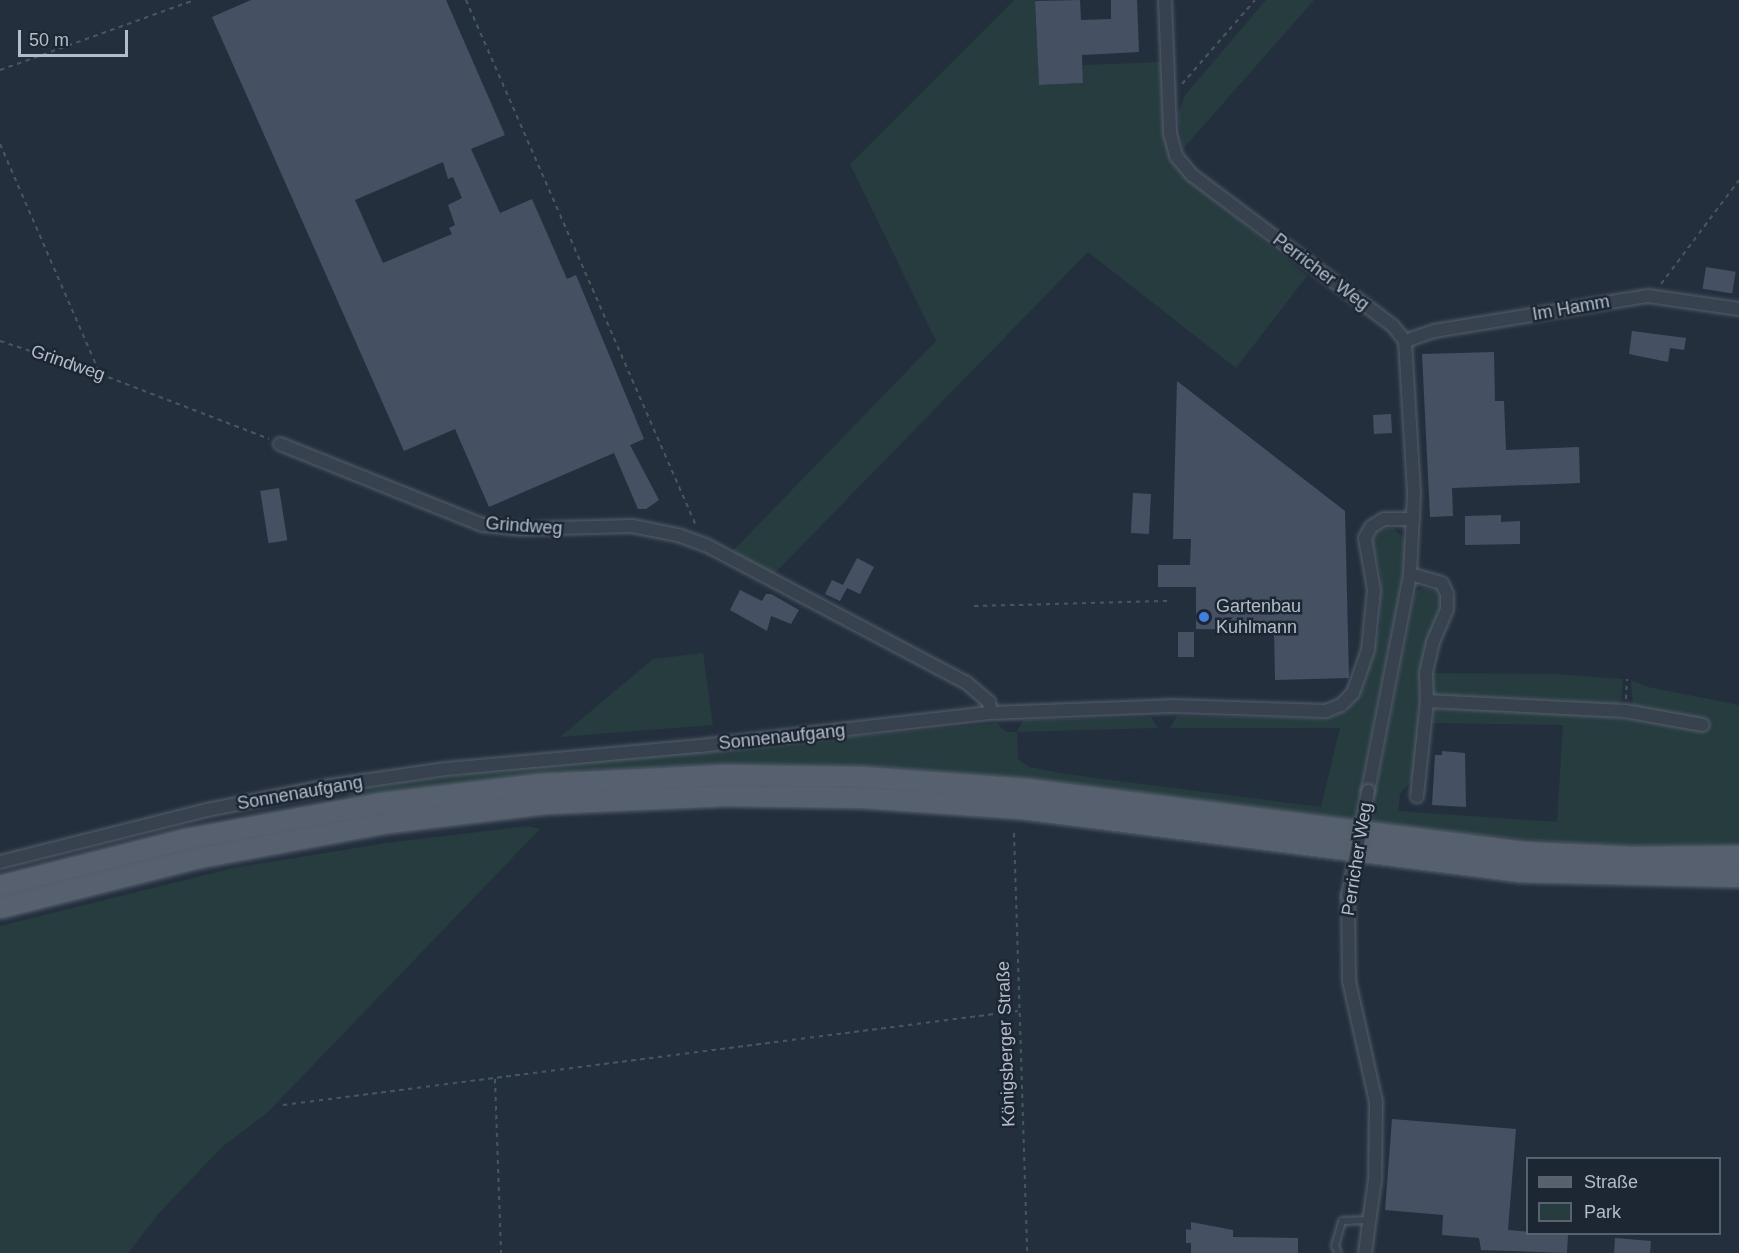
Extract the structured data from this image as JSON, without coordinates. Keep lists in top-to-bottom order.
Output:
{
  "streets": {
    "street": [
      "Perricher Weg",
      "Im Hamm",
      "Grindweg",
      "Sonnenaufgang"
    ],
    "path": ["Königsberger Straße"]
  },
  "crossings": [
    ["Perricher Weg", "Im Hamm"],
    ["Perricher Weg", "Sonnenaufgang"],
    ["Grindweg", "Sonnenaufgang"]
  ],
  "places": ["Gartenbau Kuhlmann"],
  "legend": ["Straße", "Park"],
  "scale_bar": "50 m"
}
